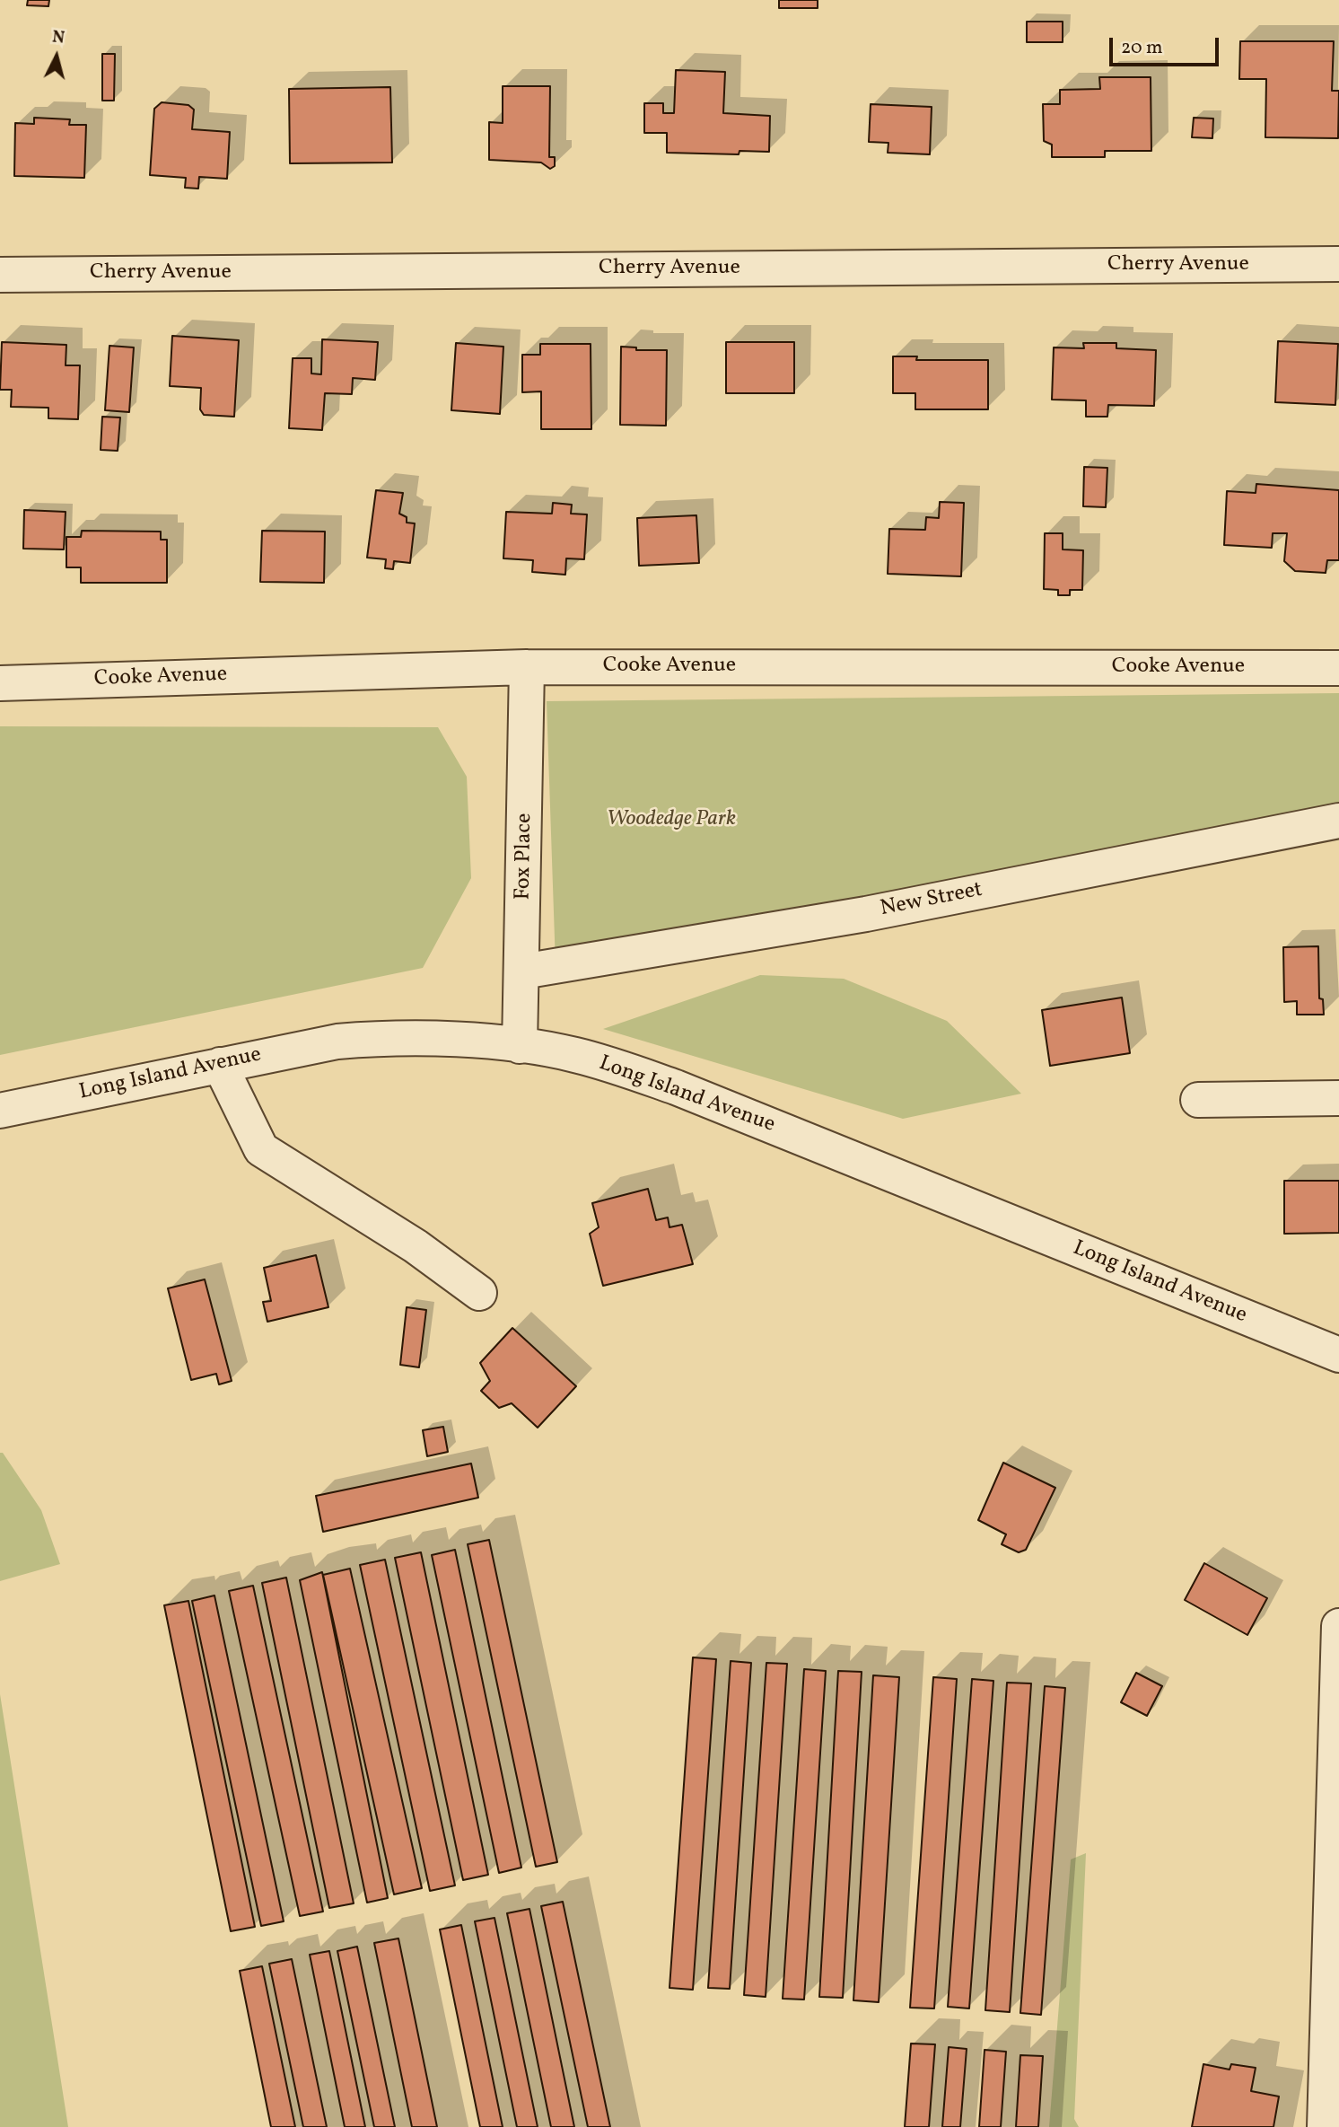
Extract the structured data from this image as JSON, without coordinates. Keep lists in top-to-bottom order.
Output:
{
  "streets": {
    "street": [
      "Cherry Avenue",
      "Cooke Avenue",
      "Fox Place",
      "New Street",
      "Long Island Avenue"
    ]
  },
  "crossings": [
    ["Cooke Avenue", "Fox Place"],
    ["Fox Place", "New Street"],
    ["Fox Place", "Long Island Avenue"]
  ],
  "parks": ["Woodedge Park"],
  "scale_bar": "20 m",
  "north": "top"
}
